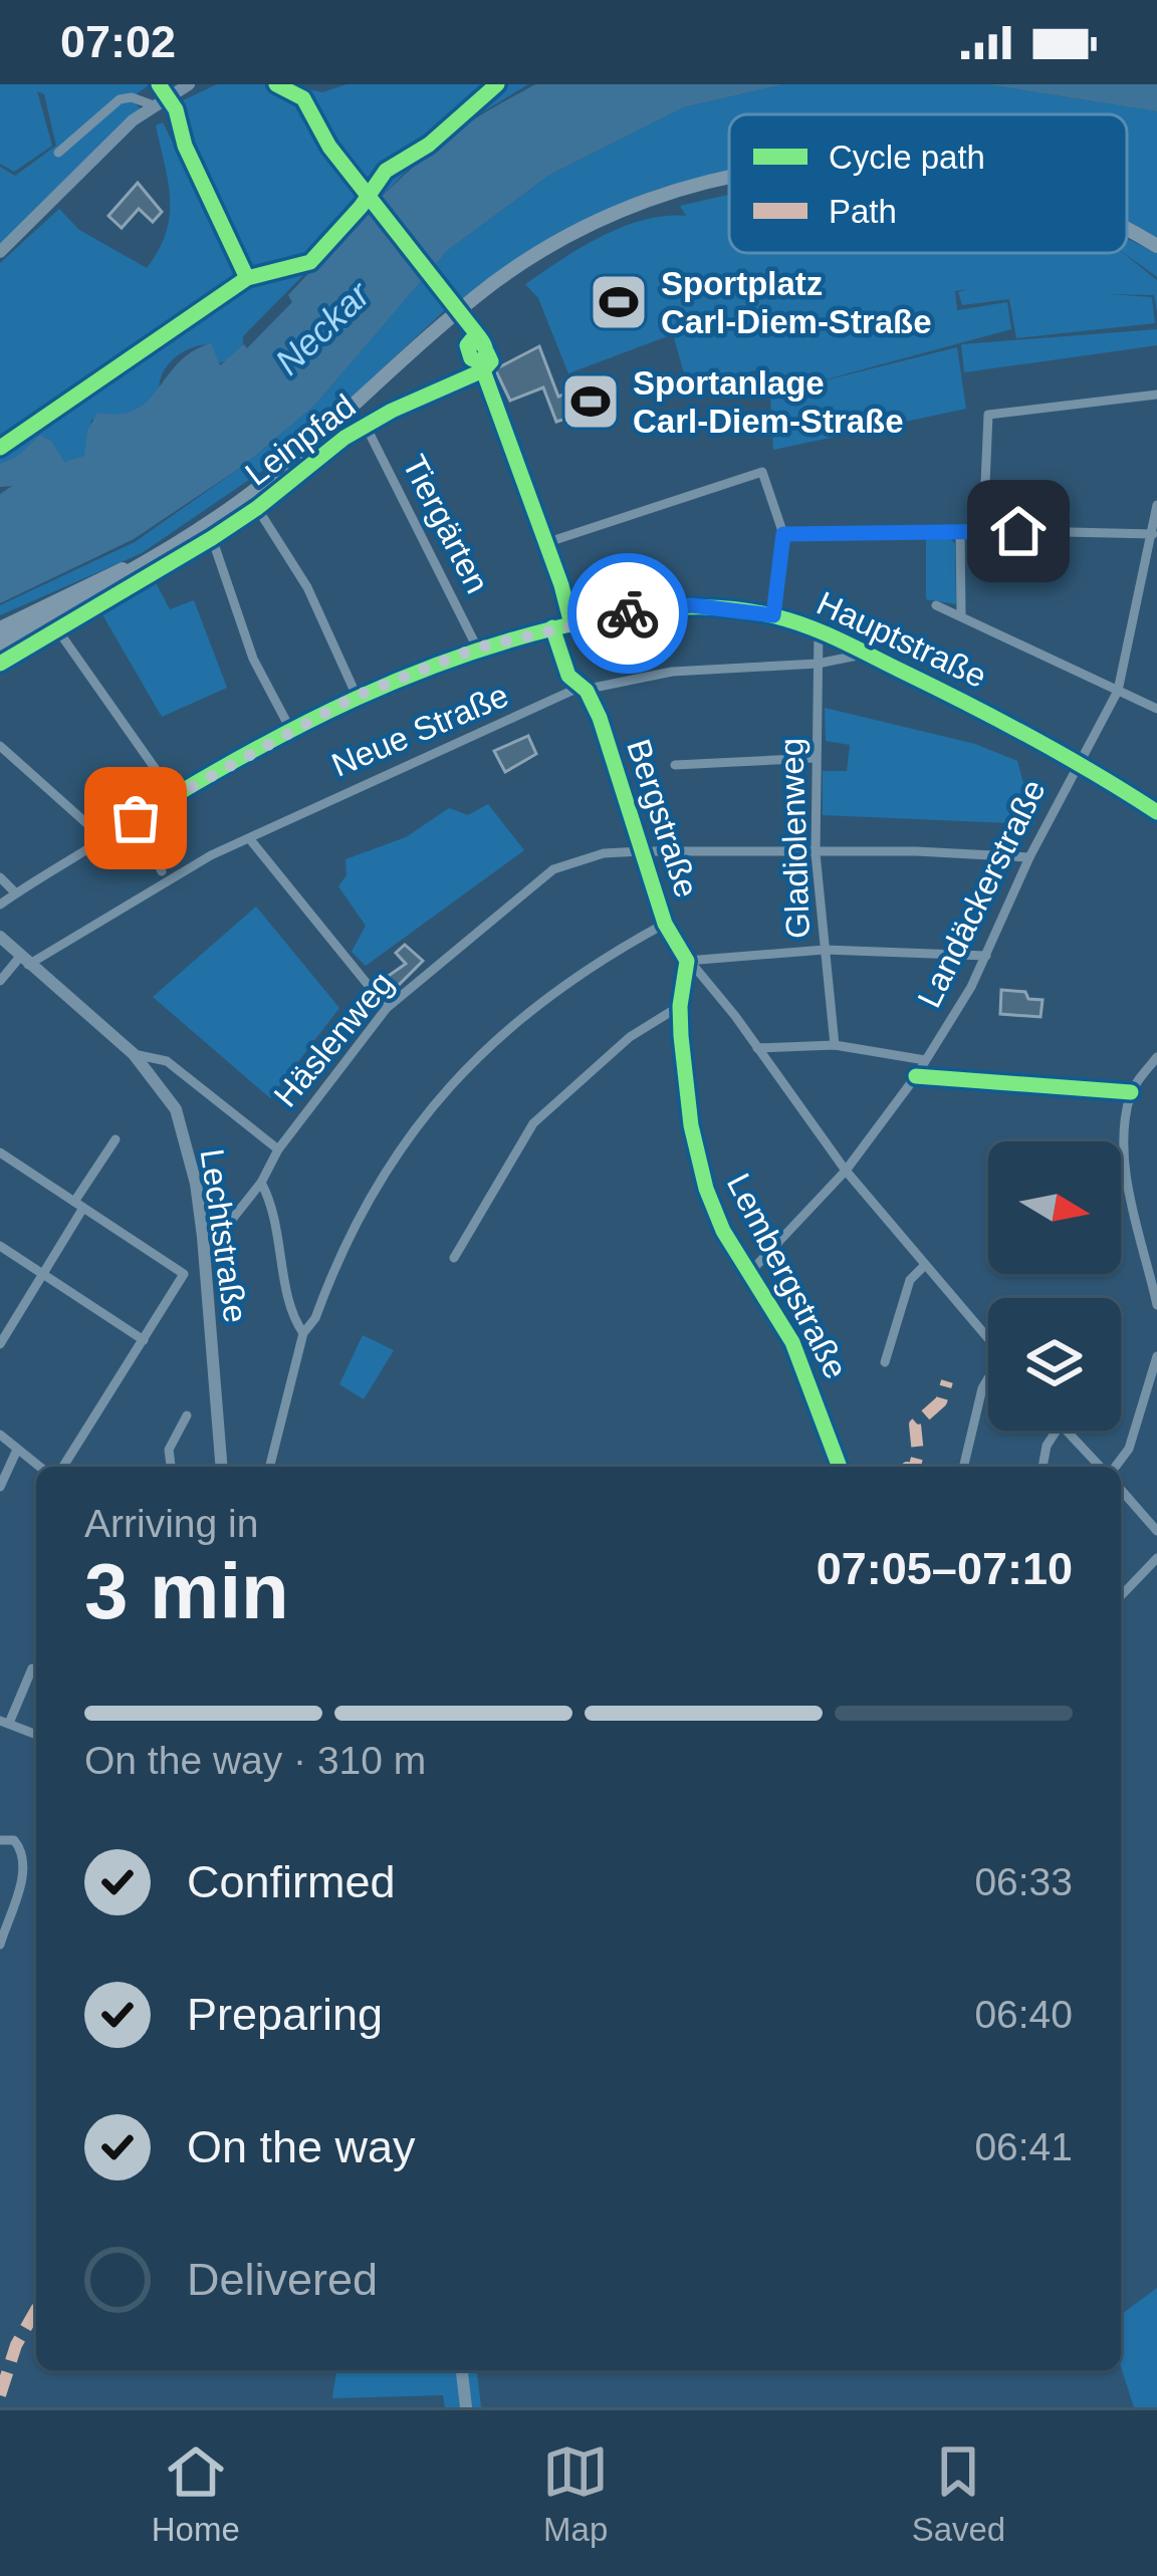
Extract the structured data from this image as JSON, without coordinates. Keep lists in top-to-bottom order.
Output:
{
  "streets": {
    "street": [
      "Leinpfad",
      "Tiergärten",
      "Hauptstraße",
      "Neue Straße",
      "Bergstraße",
      "Gladiolenweg",
      "Landäckerstraße",
      "Häslenweg",
      "Lechtstraße",
      "Lembergstraße"
    ]
  },
  "crossings": [
    ["Leinpfad", "Tiergärten"],
    ["Leinpfad", "Hauptstraße"],
    ["Tiergärten", "Hauptstraße"],
    ["Hauptstraße", "Neue Straße"],
    ["Hauptstraße", "Bergstraße"],
    ["Hauptstraße", "Gladiolenweg"],
    ["Hauptstraße", "Landäckerstraße"],
    ["Neue Straße", "Bergstraße"],
    ["Neue Straße", "Gladiolenweg"],
    ["Neue Straße", "Lechtstraße"],
    ["Bergstraße", "Landäckerstraße"],
    ["Bergstraße", "Häslenweg"],
    ["Bergstraße", "Lembergstraße"],
    ["Gladiolenweg", "Häslenweg"],
    ["Landäckerstraße", "Häslenweg"],
    ["Landäckerstraße", "Lembergstraße"]
  ],
  "water": ["Neckar"],
  "places": {
    "sports": ["Sportplatz Carl-Diem-Straße", "Sportanlage Carl-Diem-Straße"]
  },
  "legend": ["Cycle path", "Path"],
  "north": "right",
  "page": {
    "status": "07:02",
    "heading": ["3 min", "Arriving in", "07:05–07:10"],
    "bar": "On the way · 310 m",
    "list": [
      ["Confirmed", "06:33"],
      ["Preparing", "06:40"],
      ["On the way", "06:41"],
      "Delivered"
    ],
    "tabs": ["Home", "Map", "Saved"]
  }
}
